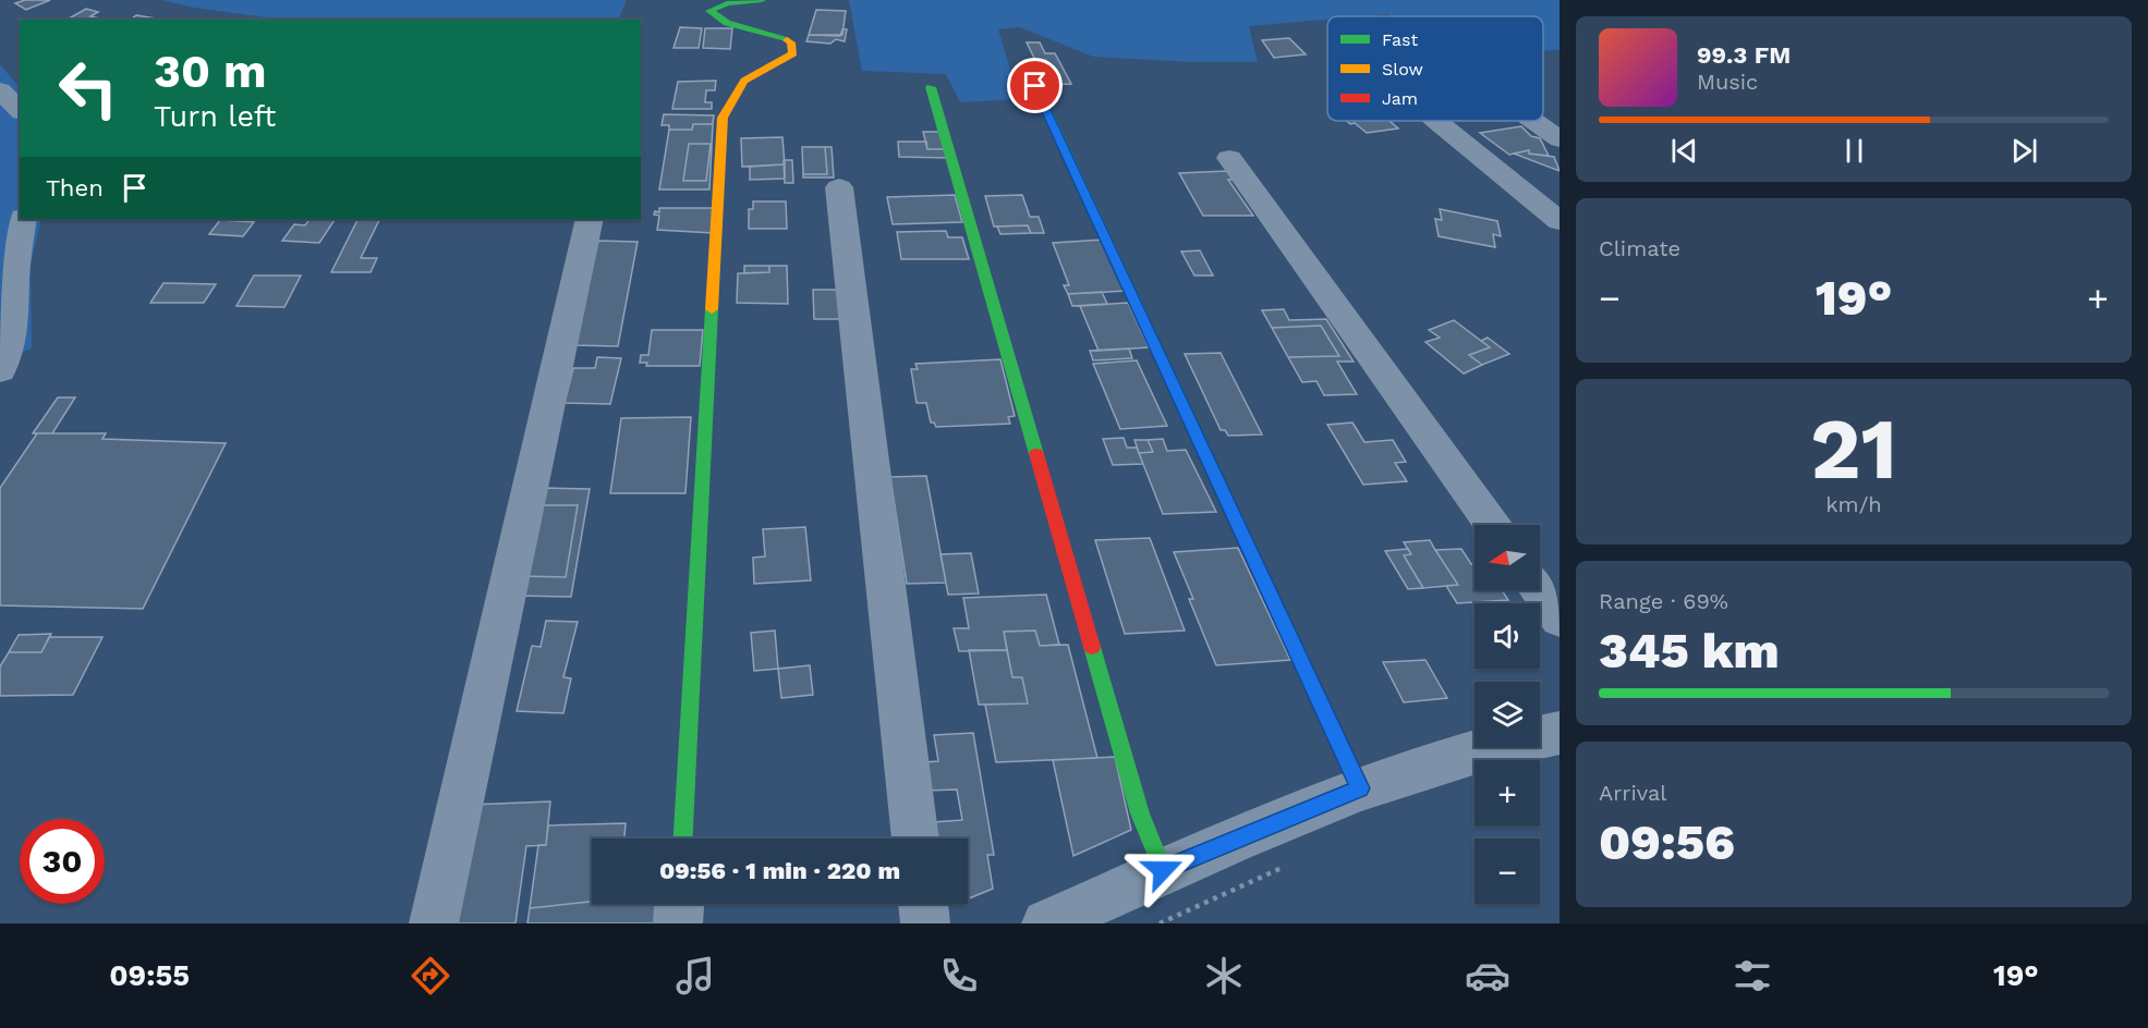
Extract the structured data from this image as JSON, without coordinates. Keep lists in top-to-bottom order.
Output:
{
  "legend": ["Fast", "Slow", "Jam"],
  "north": "left",
  "page": {
    "turn": ["30 m", "Turn left"],
    "song": ["99.3 FM", "Music"],
    "then": "Then",
    "tile": [
      "Climate",
      ["21", "km/h"],
      ["Range · 69%", "345 km"],
      ["Arrival", "09:56"]
    ],
    "heat": ["−", "19°", "+"],
    "map_buttons": ["+", "−"],
    "limit": "30",
    "trip": "09:56 · 1 min · 220 m",
    "tabs": ["09:55", "19°"]
  }
}
